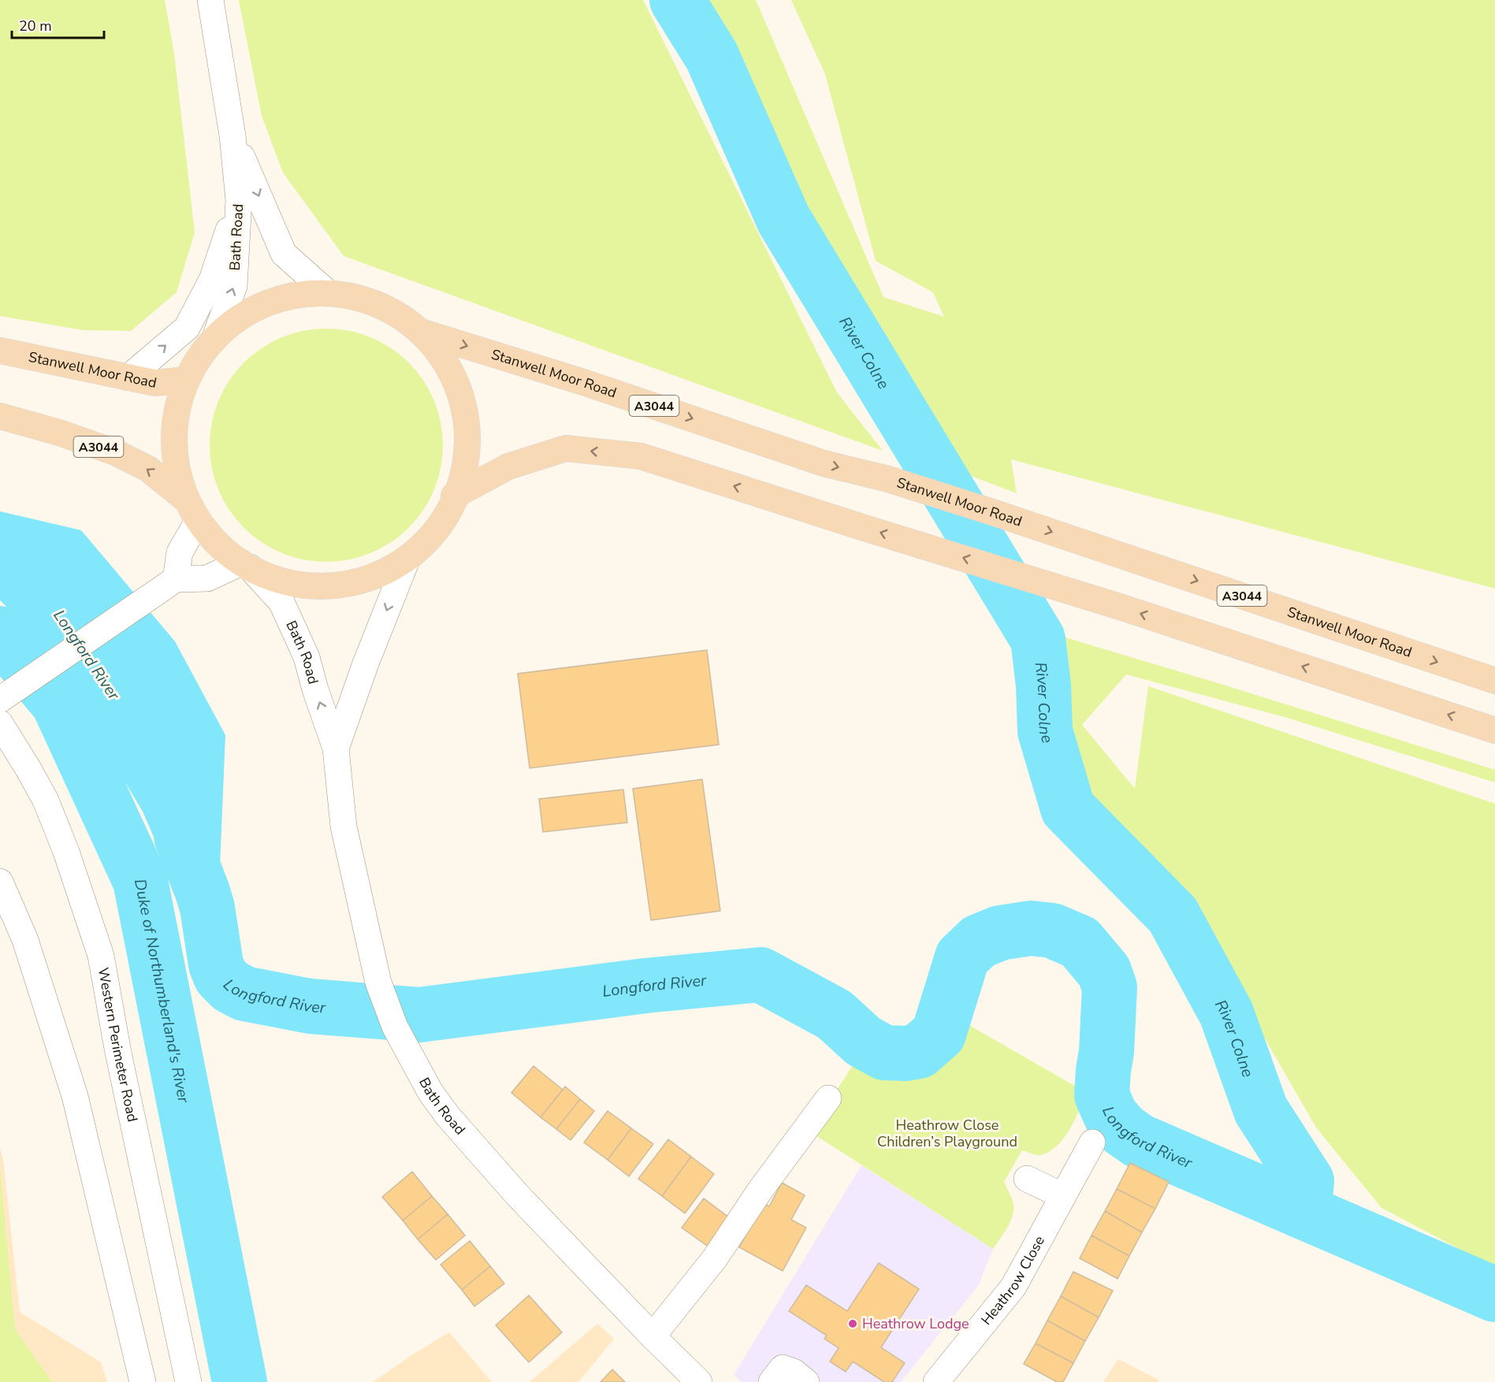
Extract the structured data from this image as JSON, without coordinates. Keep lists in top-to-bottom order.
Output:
{
  "streets": {
    "main road": ["Stanwell Moor Road", "A3044"],
    "street": ["Bath Road", "Western Perimeter Road", "Heathrow Close"]
  },
  "water": ["River Colne", "Longford River", "Duke of Northumberland's River"],
  "parks": ["Heathrow Close Children’s Playground"],
  "places": ["Heathrow Lodge"],
  "scale_bar": "20 m"
}
